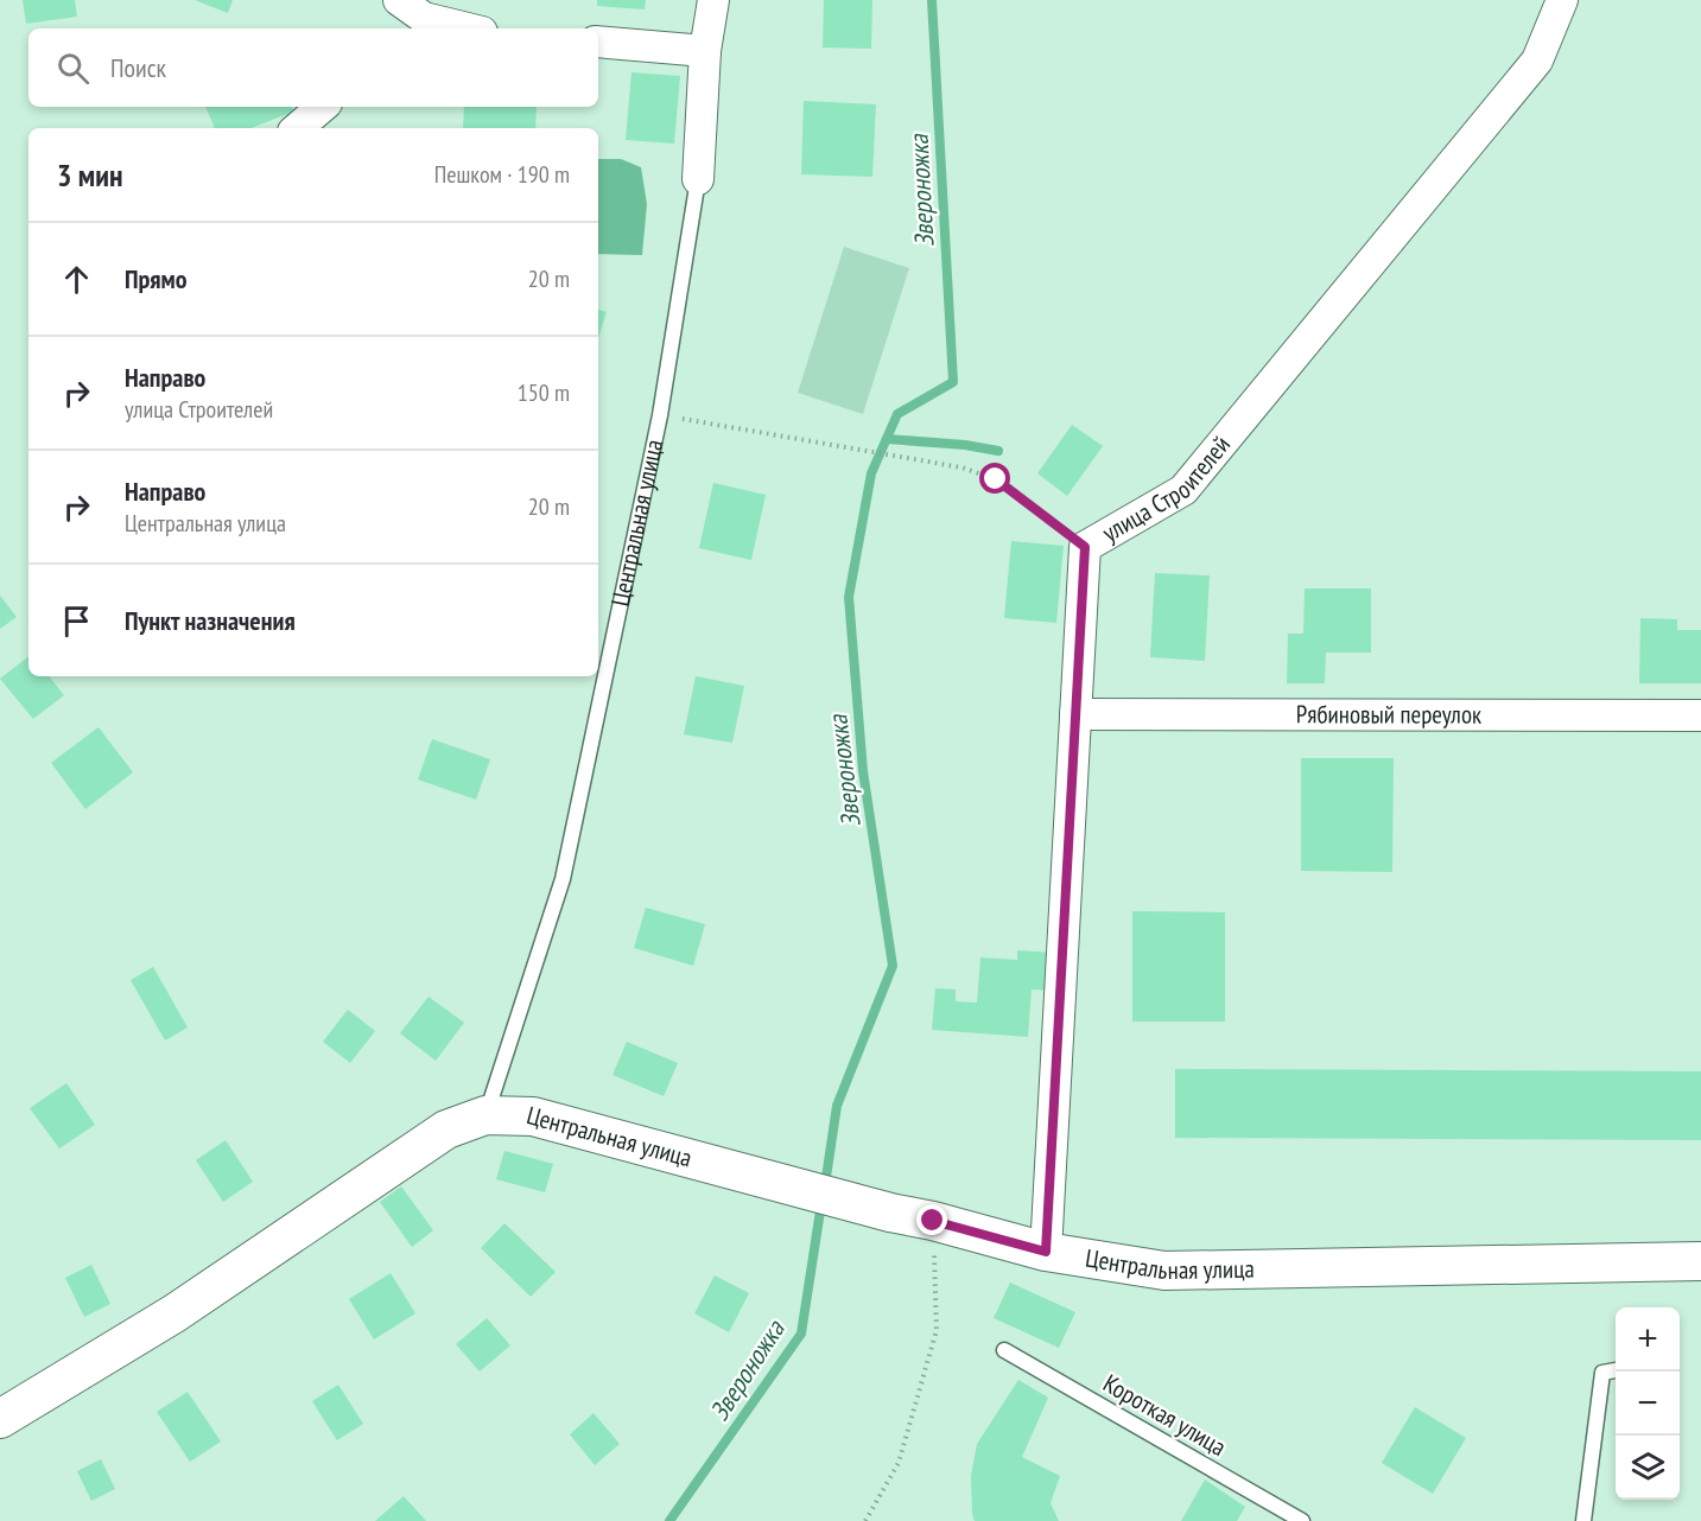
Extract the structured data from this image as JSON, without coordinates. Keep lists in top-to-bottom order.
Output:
{
  "streets": {
    "street": ["улица Строителей", "Центральная улица", "Рябиновый переулок"],
    "lane": ["Короткая улица"]
  },
  "crossings": [
    ["улица Строителей", "Центральная улица"],
    ["улица Строителей", "Рябиновый переулок"]
  ],
  "water": ["Звероножка"],
  "page": {
    "search": "Поиск",
    "heading": ["3 мин", "Пешком · 190 m"],
    "list": [
      ["Прямо", "20 m"],
      ["Направо", "улица Строителей", "150 m"],
      ["Направо", "Центральная улица", "20 m"],
      "Пункт назначения"
    ],
    "map_buttons": ["+", "−"]
  }
}
